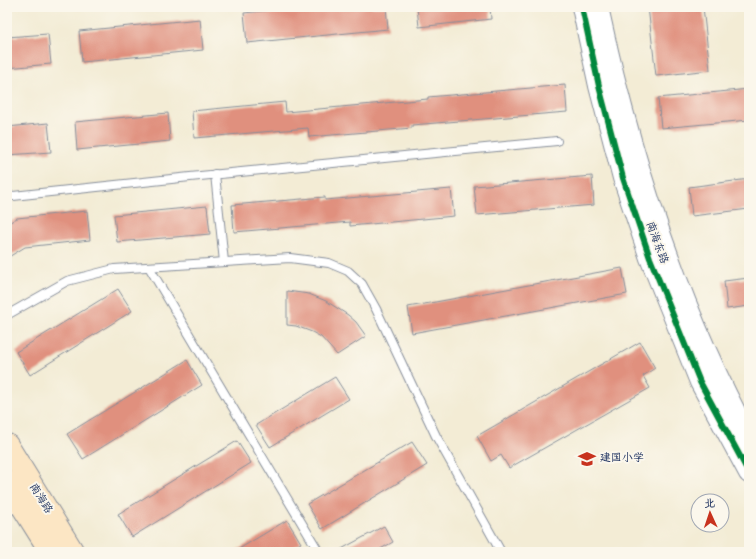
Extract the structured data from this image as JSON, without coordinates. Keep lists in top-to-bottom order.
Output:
{
  "streets": {
    "main road": ["南海路"],
    "street": ["南海东路"]
  },
  "places": {
    "school or university": ["建国小学"]
  },
  "north": "top"
}
